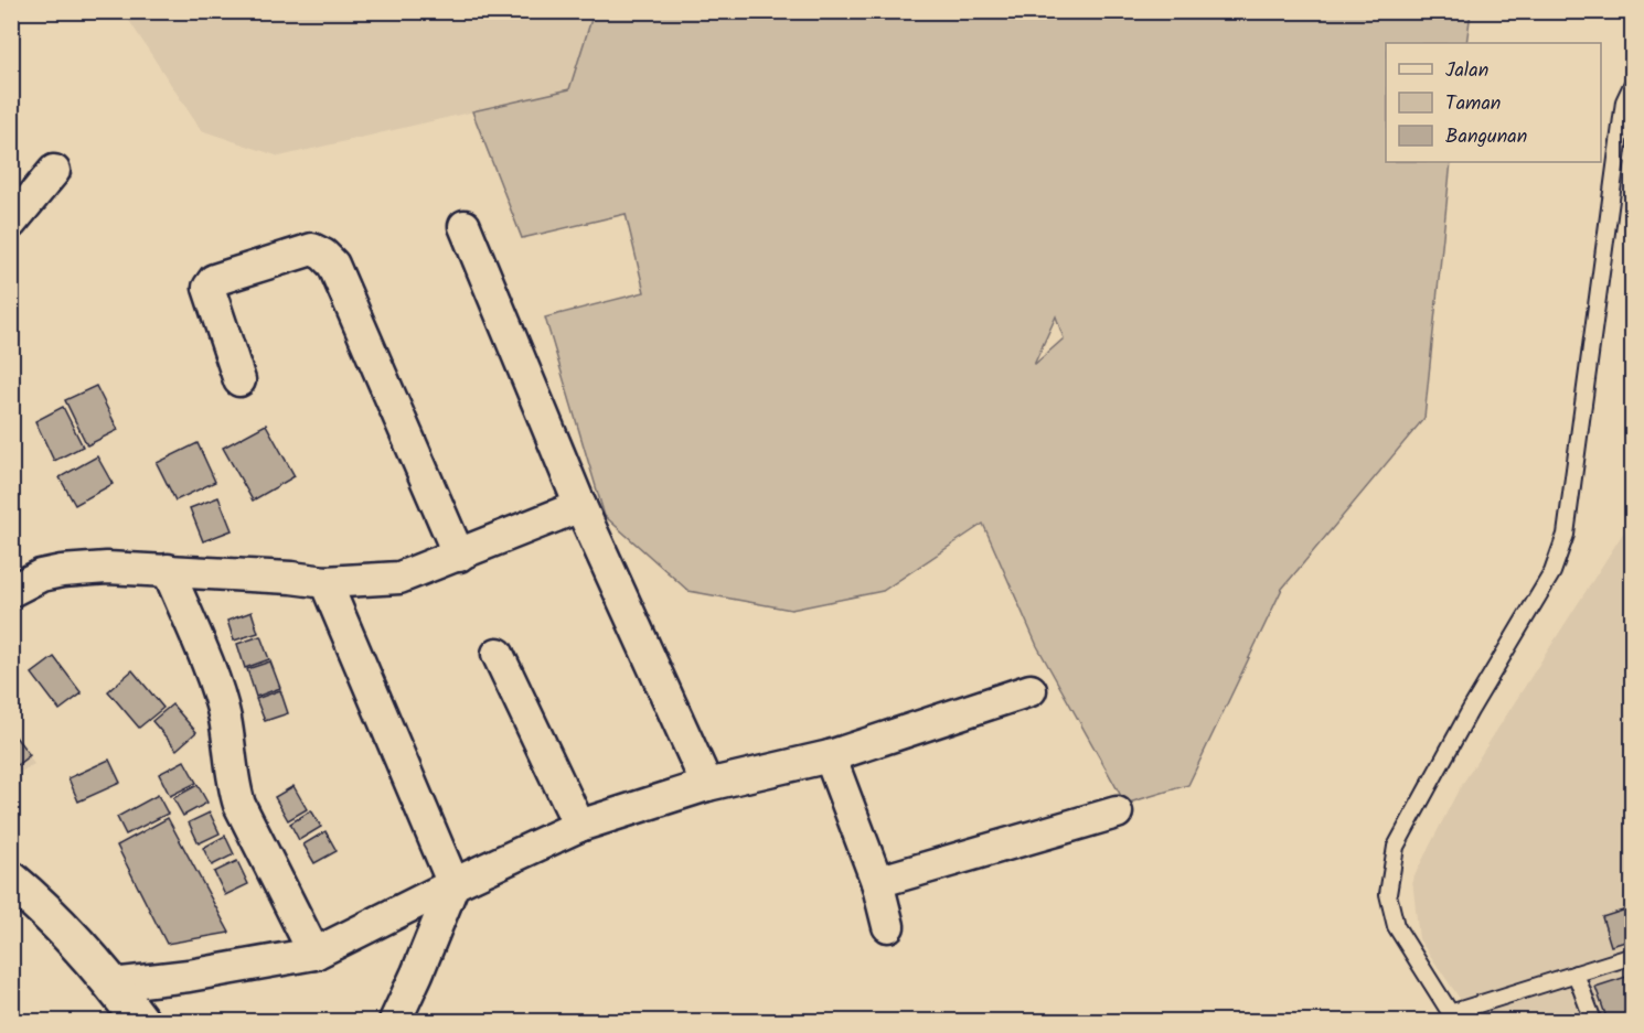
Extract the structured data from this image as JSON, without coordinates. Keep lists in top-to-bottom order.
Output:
{
  "legend": ["Jalan", "Taman", "Bangunan"]
}
